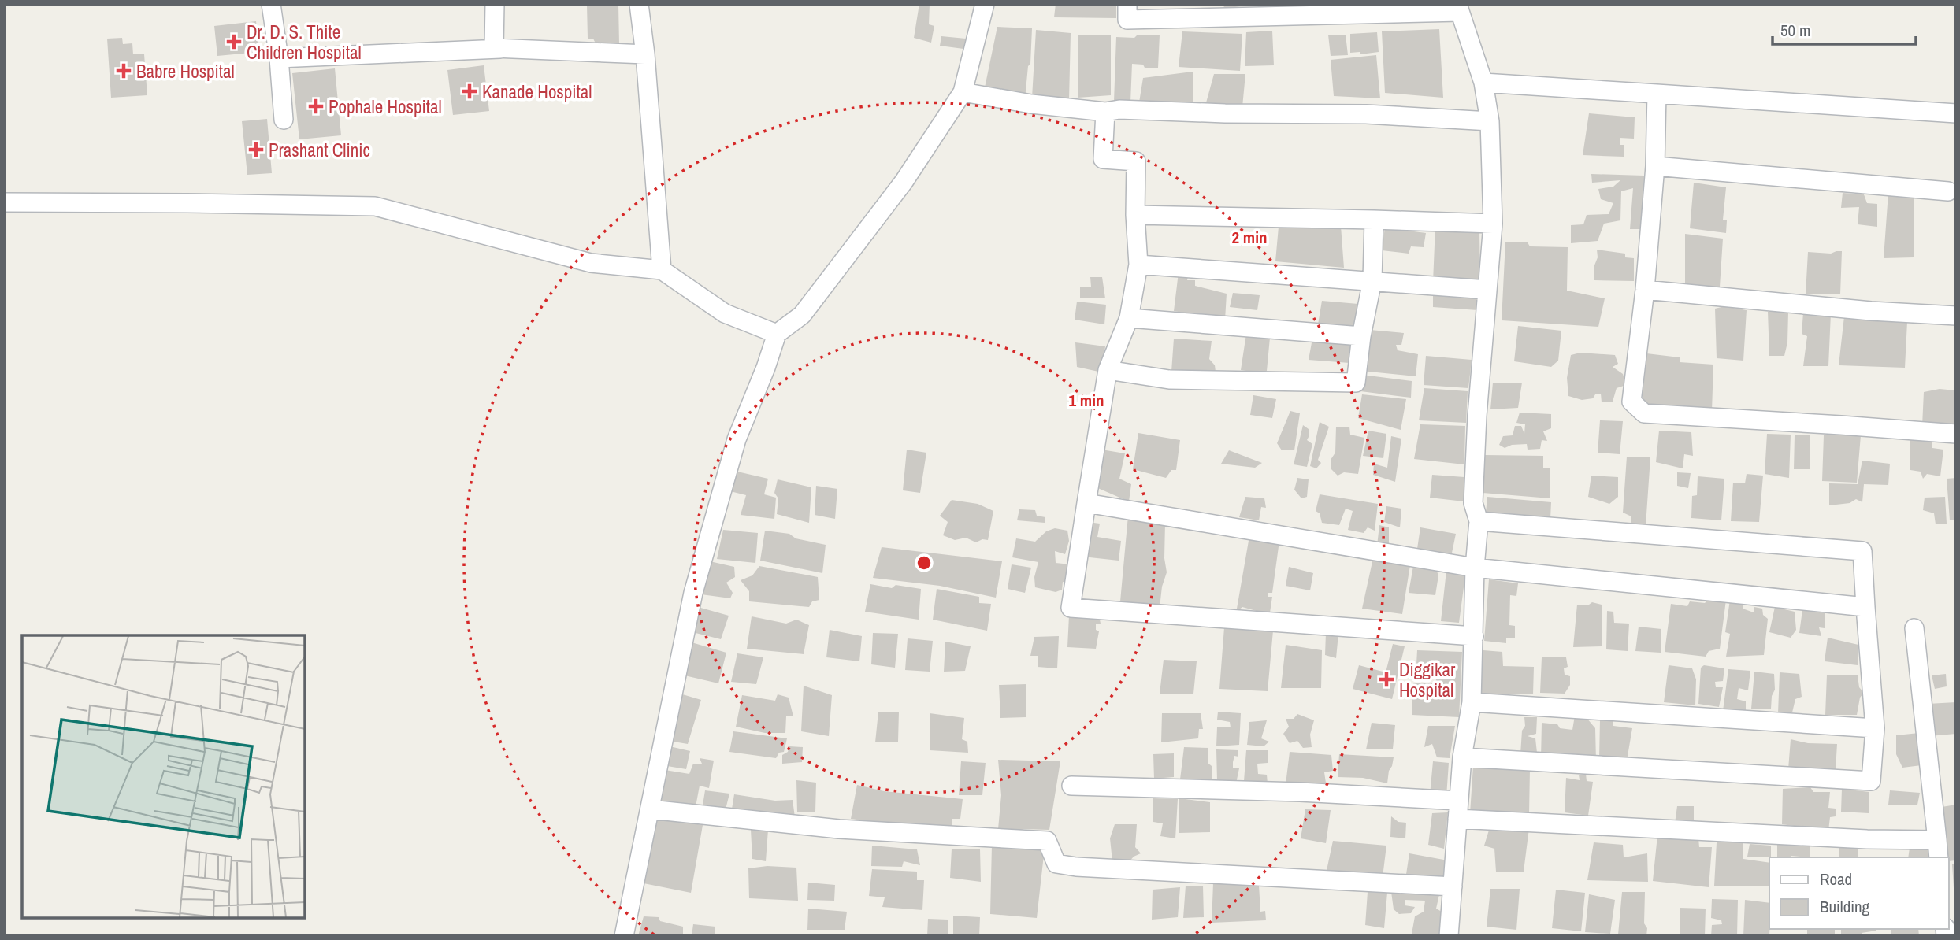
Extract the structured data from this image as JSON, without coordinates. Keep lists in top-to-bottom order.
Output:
{
  "places": {
    "health": [
      "Dr. D. S. Thite Children Hospital",
      "Babre Hospital",
      "Kanade Hospital",
      "Pophale Hospital",
      "Prashant Clinic",
      "Diggikar Hospital"
    ]
  },
  "legend": ["Road", "Building"],
  "scale_bar": "50 m",
  "rings": ["2 min", "1 min"]
}
